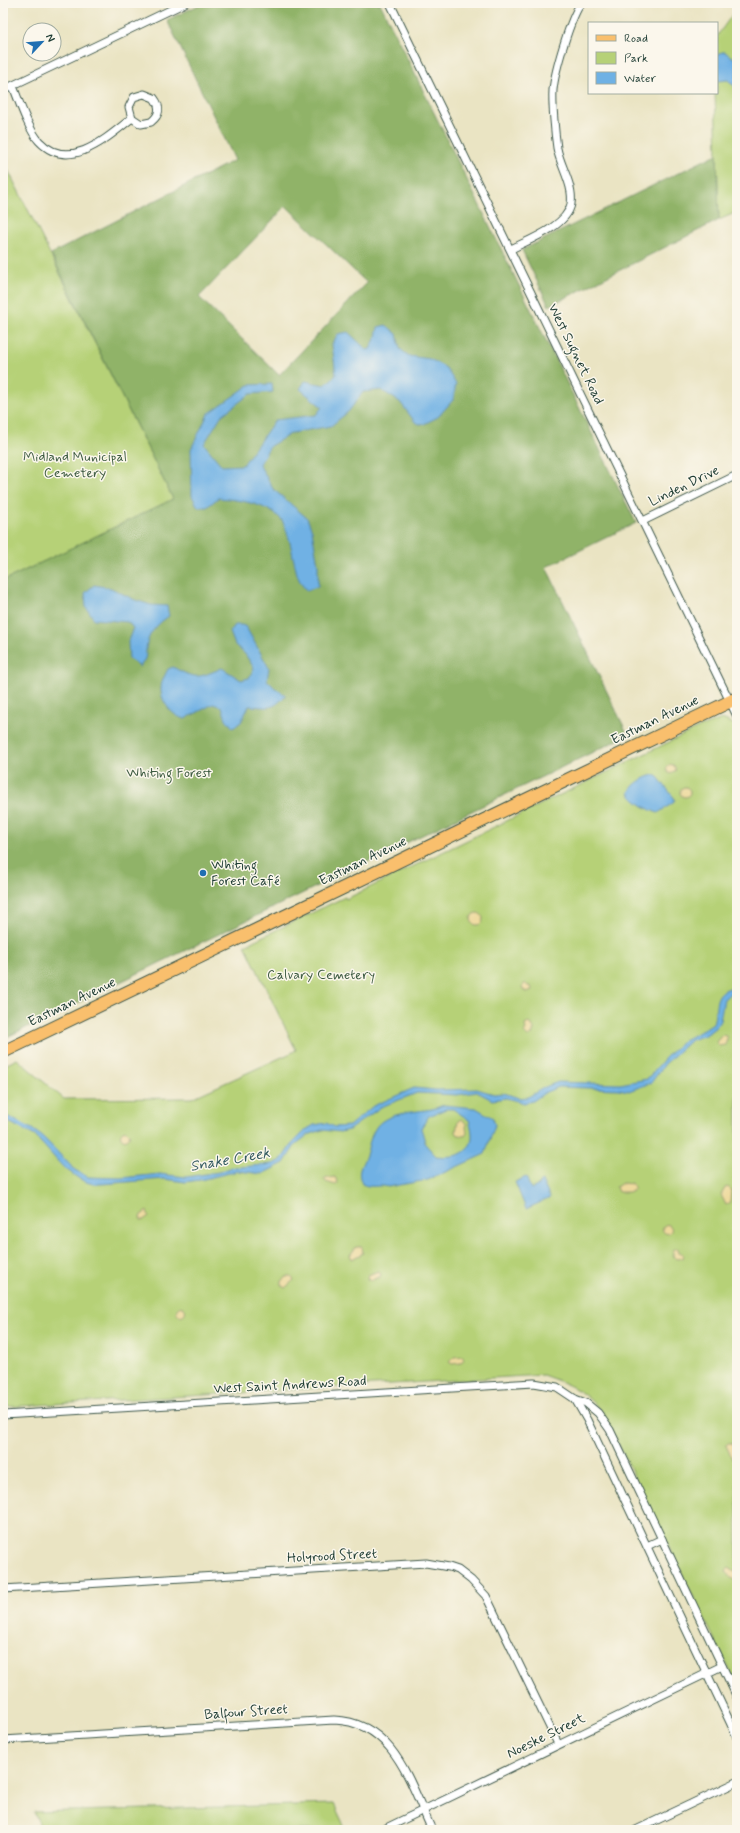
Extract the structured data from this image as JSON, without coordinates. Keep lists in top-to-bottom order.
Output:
{
  "streets": {
    "main road": ["Eastman Avenue"],
    "street": [
      "West Sugnet Road",
      "Linden Drive",
      "West Saint Andrews Road",
      "Holyrood Street",
      "Balfour Street",
      "Noeske Street"
    ]
  },
  "crossings": [
    ["West Sugnet Road", "Linden Drive"],
    ["West Sugnet Road", "Eastman Avenue"],
    ["West Saint Andrews Road", "Noeske Street"],
    ["Holyrood Street", "Noeske Street"],
    ["Balfour Street", "Noeske Street"]
  ],
  "water": ["Snake Creek"],
  "parks": ["Midland Municipal Cemetery", "Whiting Forest", "Calvary Cemetery"],
  "places": ["Whiting Forest Café"],
  "legend": ["Road", "Park", "Water"],
  "north": "top right"
}
